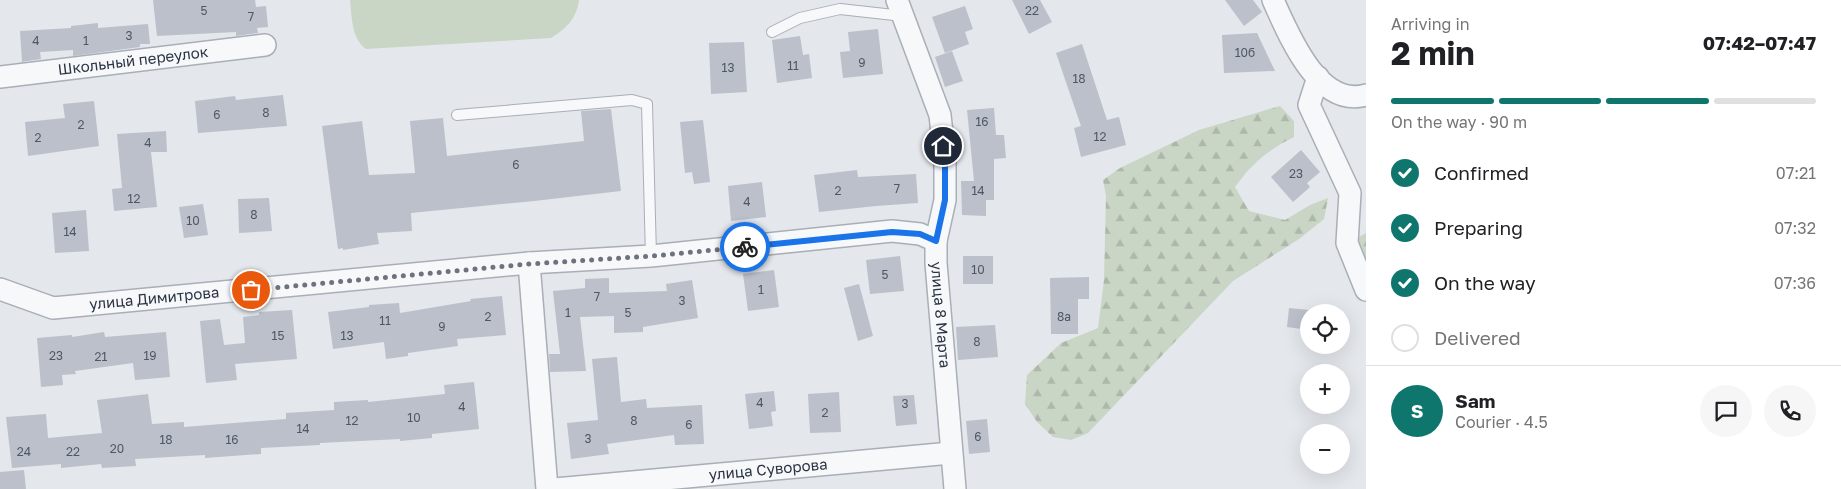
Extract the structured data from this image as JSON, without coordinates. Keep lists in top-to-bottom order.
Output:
{
  "streets": {
    "street": [
      "Школьный переулок",
      "улица Димитрова",
      "улица 8 Марта",
      "улица Суворова"
    ]
  },
  "crossings": [
    ["улица Димитрова", "улица 8 Марта"],
    ["улица 8 Марта", "улица Суворова"]
  ],
  "house_numbers": [
    "5",
    "22",
    "7",
    "3",
    "4",
    "1",
    "10б",
    "9",
    "11",
    "13",
    "18",
    "8",
    "6",
    "16",
    "2",
    "12",
    "2",
    "4",
    "6",
    "23",
    "7",
    "2",
    "14",
    "12",
    "4",
    "8",
    "10",
    "14",
    "10",
    "5",
    "1",
    "7",
    "3",
    "1",
    "5",
    "2",
    "8а",
    "11",
    "9",
    "15",
    "13",
    "8",
    "23",
    "19",
    "21",
    "4",
    "3",
    "4",
    "2",
    "10",
    "12",
    "8",
    "6",
    "14",
    "6",
    "3",
    "18",
    "16",
    "20",
    "24",
    "22"
  ],
  "page": {
    "heading": ["2 min", "Arriving in", "07:42–07:47"],
    "panel": ["Sam", "Courier · 4.5"],
    "bar": "On the way · 90 m",
    "list": [
      ["Confirmed", "07:21"],
      ["Preparing", "07:32"],
      ["On the way", "07:36"],
      "Delivered"
    ],
    "map_buttons": ["+", "−"],
    "round": "S"
  }
}
